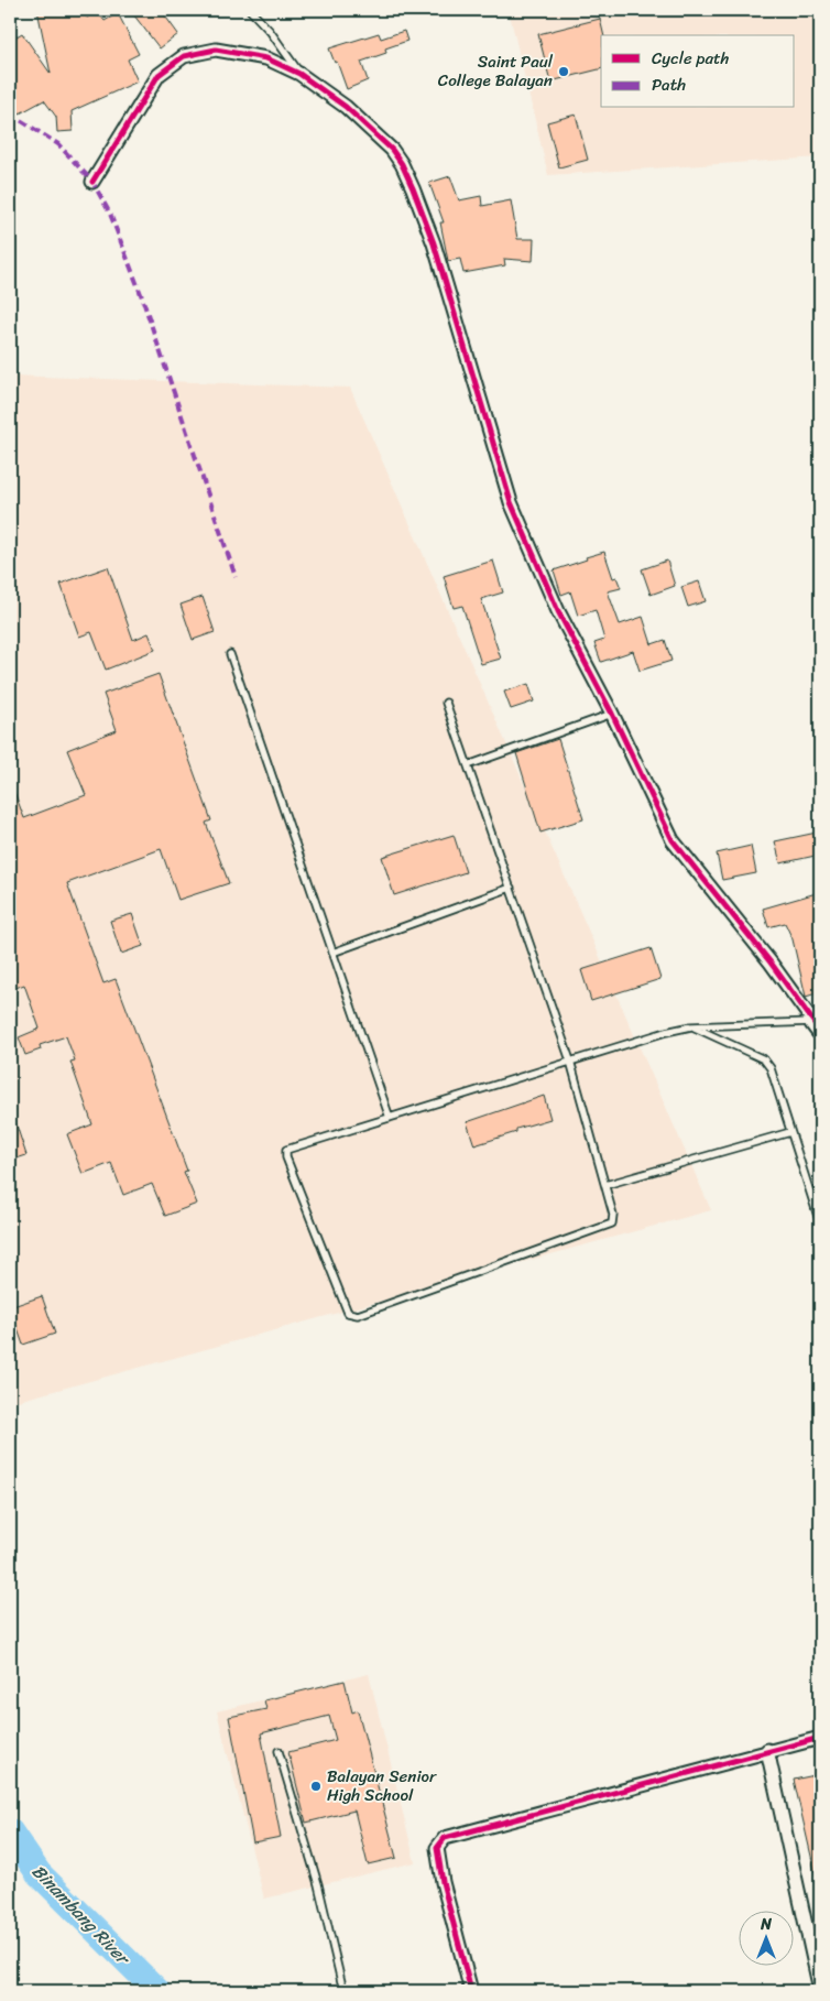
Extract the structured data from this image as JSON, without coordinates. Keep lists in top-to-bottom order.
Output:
{
  "water": ["Binambang River"],
  "places": ["Saint Paul College Balayan", "Balayan Senior High School"],
  "legend": ["Cycle path", "Path"],
  "north": "top"
}
